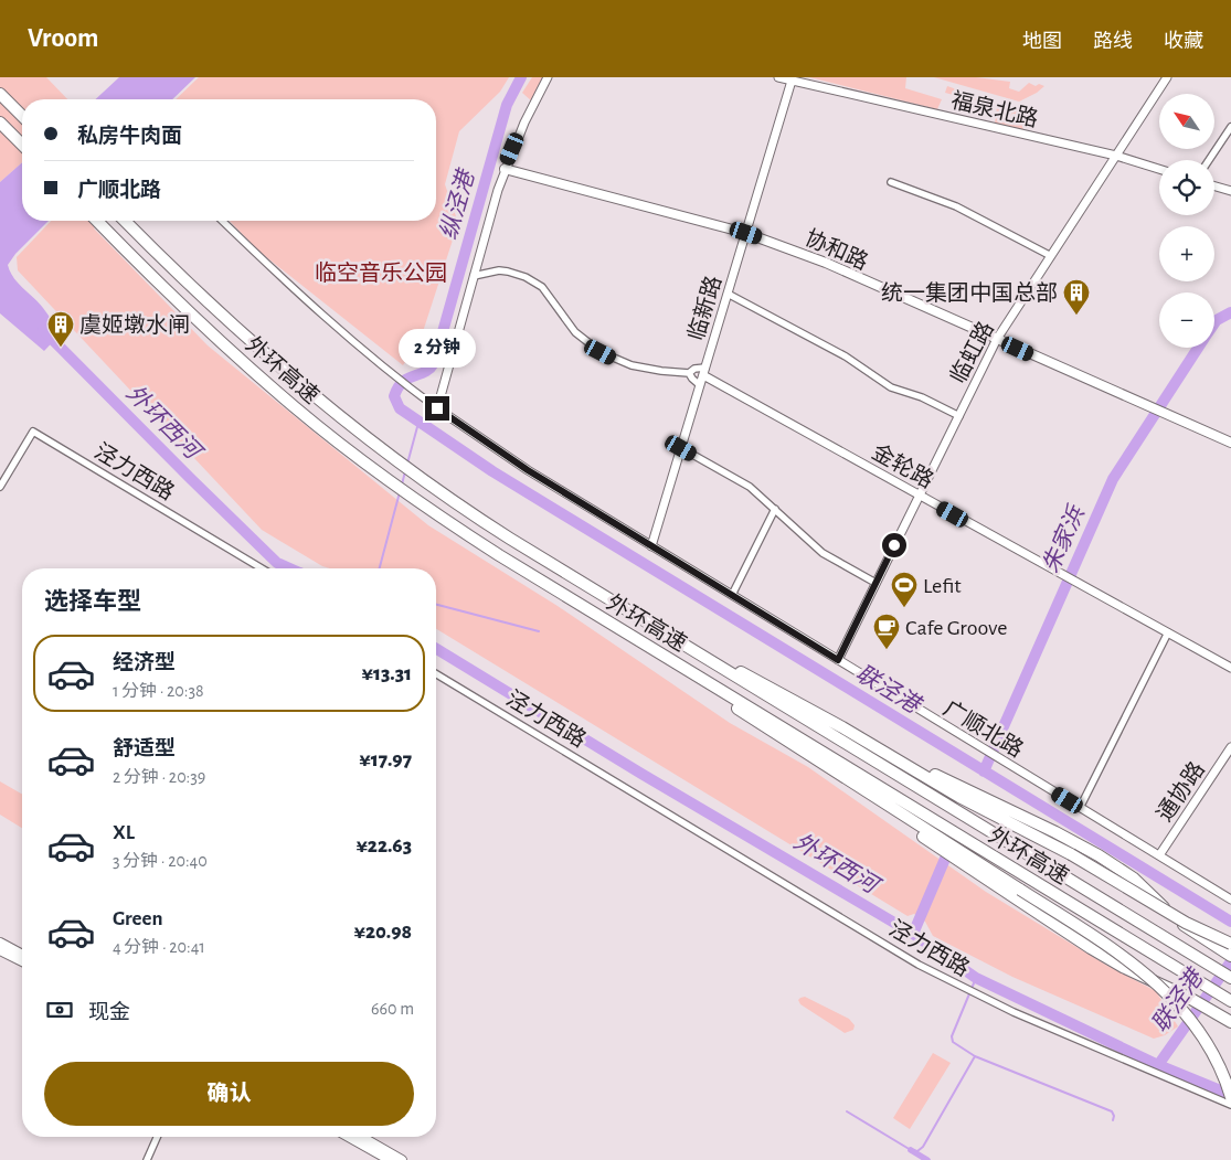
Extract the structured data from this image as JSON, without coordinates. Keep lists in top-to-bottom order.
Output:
{
  "streets": {
    "highway": ["外环高速"],
    "main road": ["协和路"],
    "street": [
      "福泉北路",
      "临新路",
      "临虹路",
      "金轮路",
      "泾力西路",
      "广顺北路",
      "通协路"
    ]
  },
  "crossings": [
    ["福泉北路", "临新路"],
    ["福泉北路", "临虹路"],
    ["协和路", "临新路"],
    ["协和路", "临虹路"],
    ["临新路", "金轮路"],
    ["临新路", "广顺北路"],
    ["临虹路", "金轮路"],
    ["临虹路", "广顺北路"],
    ["广顺北路", "通协路"]
  ],
  "water": [
    "纵泾港",
    "外环西河",
    "朱家浜",
    "联泾港"
  ],
  "parks": ["临空音乐公园"],
  "places": {
    "building": ["统一集团中国总部", "虞姬墩水闸"],
    "sports": ["Lefit"],
    "cafe": ["Cafe Groove"]
  },
  "north": "top left",
  "page": {
    "header": "Vroom",
    "nav": ["地图", "路线", "收藏"],
    "map_buttons": ["+", "−"],
    "banner": ["私房牛肉面", "广顺北路"],
    "bubble": "2 分钟",
    "heading": "选择车型",
    "list": [
      {
        "name": "经济型",
        "note": "1 分钟 · 20:38",
        "value": "¥13.31"
      },
      {
        "name": "舒适型",
        "note": "2 分钟 · 20:39",
        "value": "¥17.97"
      },
      {
        "name": "XL",
        "note": "3 分钟 · 20:40",
        "value": "¥22.63"
      },
      {
        "name": "Green",
        "note": "4 分钟 · 20:41",
        "value": "¥20.98"
      }
    ],
    "pay": ["现金", "660 m"],
    "buttons": "确认"
  }
}
